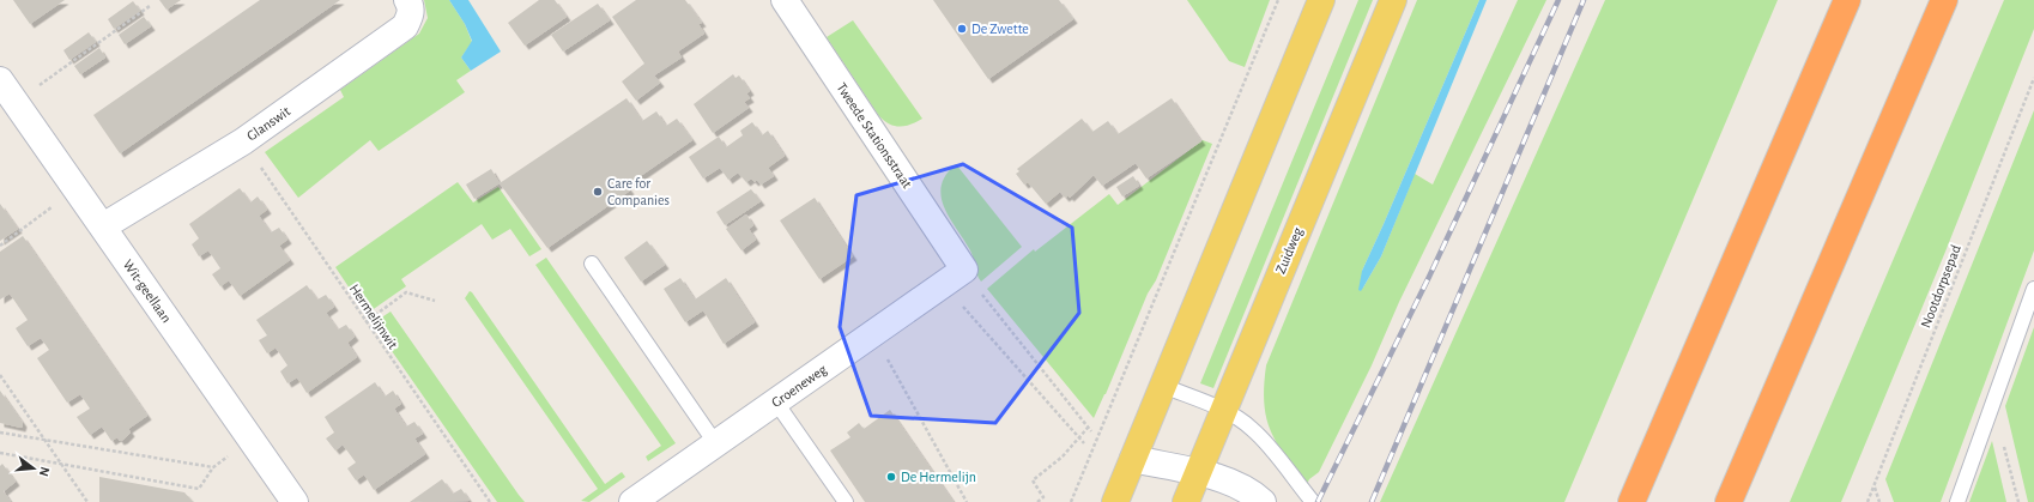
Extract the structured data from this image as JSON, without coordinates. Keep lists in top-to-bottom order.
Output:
{
  "streets": {
    "main road": ["Zuidweg"],
    "street": [
      "Glanswit",
      "Tweede Stationsstraat",
      "Wit-geellaan",
      "Groeneweg"
    ],
    "path": ["Nootdorpsepad", "Hermelijnwit"]
  },
  "crossings": [
    ["Glanswit", "Wit-geellaan"],
    ["Glanswit", "Hermelijnwit"],
    ["Tweede Stationsstraat", "Groeneweg"]
  ],
  "places": ["De Zwette", "Care for Companies", "De Hermelijn"],
  "north": "right"
}
